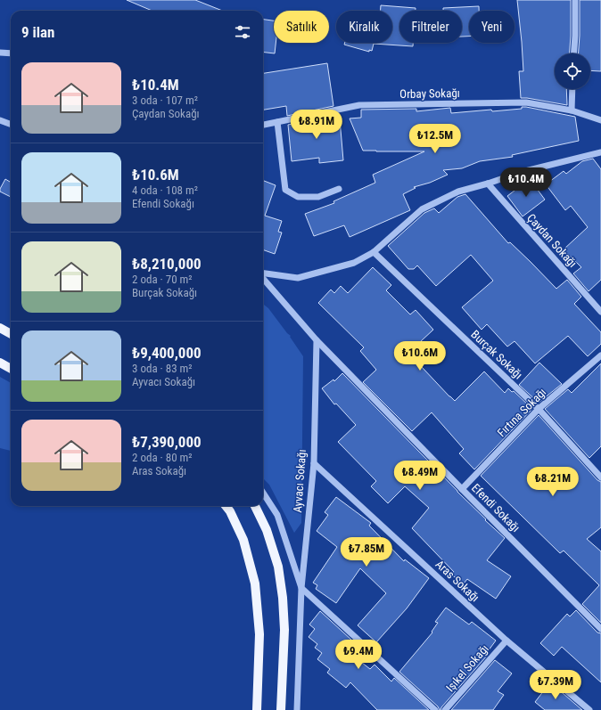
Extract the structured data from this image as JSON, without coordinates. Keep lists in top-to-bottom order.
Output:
{
  "streets": {
    "street": [
      "Orbay Sokağı",
      "Çaydan Sokağı",
      "Burçak Sokağı",
      "Fırtına Sokağı",
      "Ayvacı Sokağı",
      "Efendi Sokağı",
      "Aras Sokağı",
      "Işıkel Sokağı"
    ]
  },
  "crossings": [
    ["Burçak Sokağı", "Fırtına Sokağı"],
    ["Fırtına Sokağı", "Efendi Sokağı"],
    ["Ayvacı Sokağı", "Efendi Sokağı"],
    ["Ayvacı Sokağı", "Aras Sokağı"],
    ["Aras Sokağı", "Işıkel Sokağı"]
  ],
  "page": {
    "chip": [
      "Satılık",
      "Kiralık",
      "Filtreler",
      "Yeni"
    ],
    "heading": "9 ilan",
    "list": [
      {
        "name": "₺10.4M",
        "note": "3 oda · 107 m² · Çaydan Sokağı"
      },
      {
        "name": "₺10.6M",
        "note": "4 oda · 108 m² · Efendi Sokağı"
      },
      {
        "name": "₺8,210,000",
        "note": "2 oda · 70 m² · Burçak Sokağı"
      },
      {
        "name": "₺9,400,000",
        "note": "3 oda · 83 m² · Ayvacı Sokağı"
      },
      {
        "name": "₺7,390,000",
        "note": "2 oda · 80 m² · Aras Sokağı"
      }
    ],
    "price": [
      "₺8.91M",
      "₺12.5M",
      "₺10.4M",
      "₺10.6M",
      "₺8.49M",
      "₺8.21M",
      "₺7.85M",
      "₺9.4M",
      "₺7.39M"
    ]
  }
}
